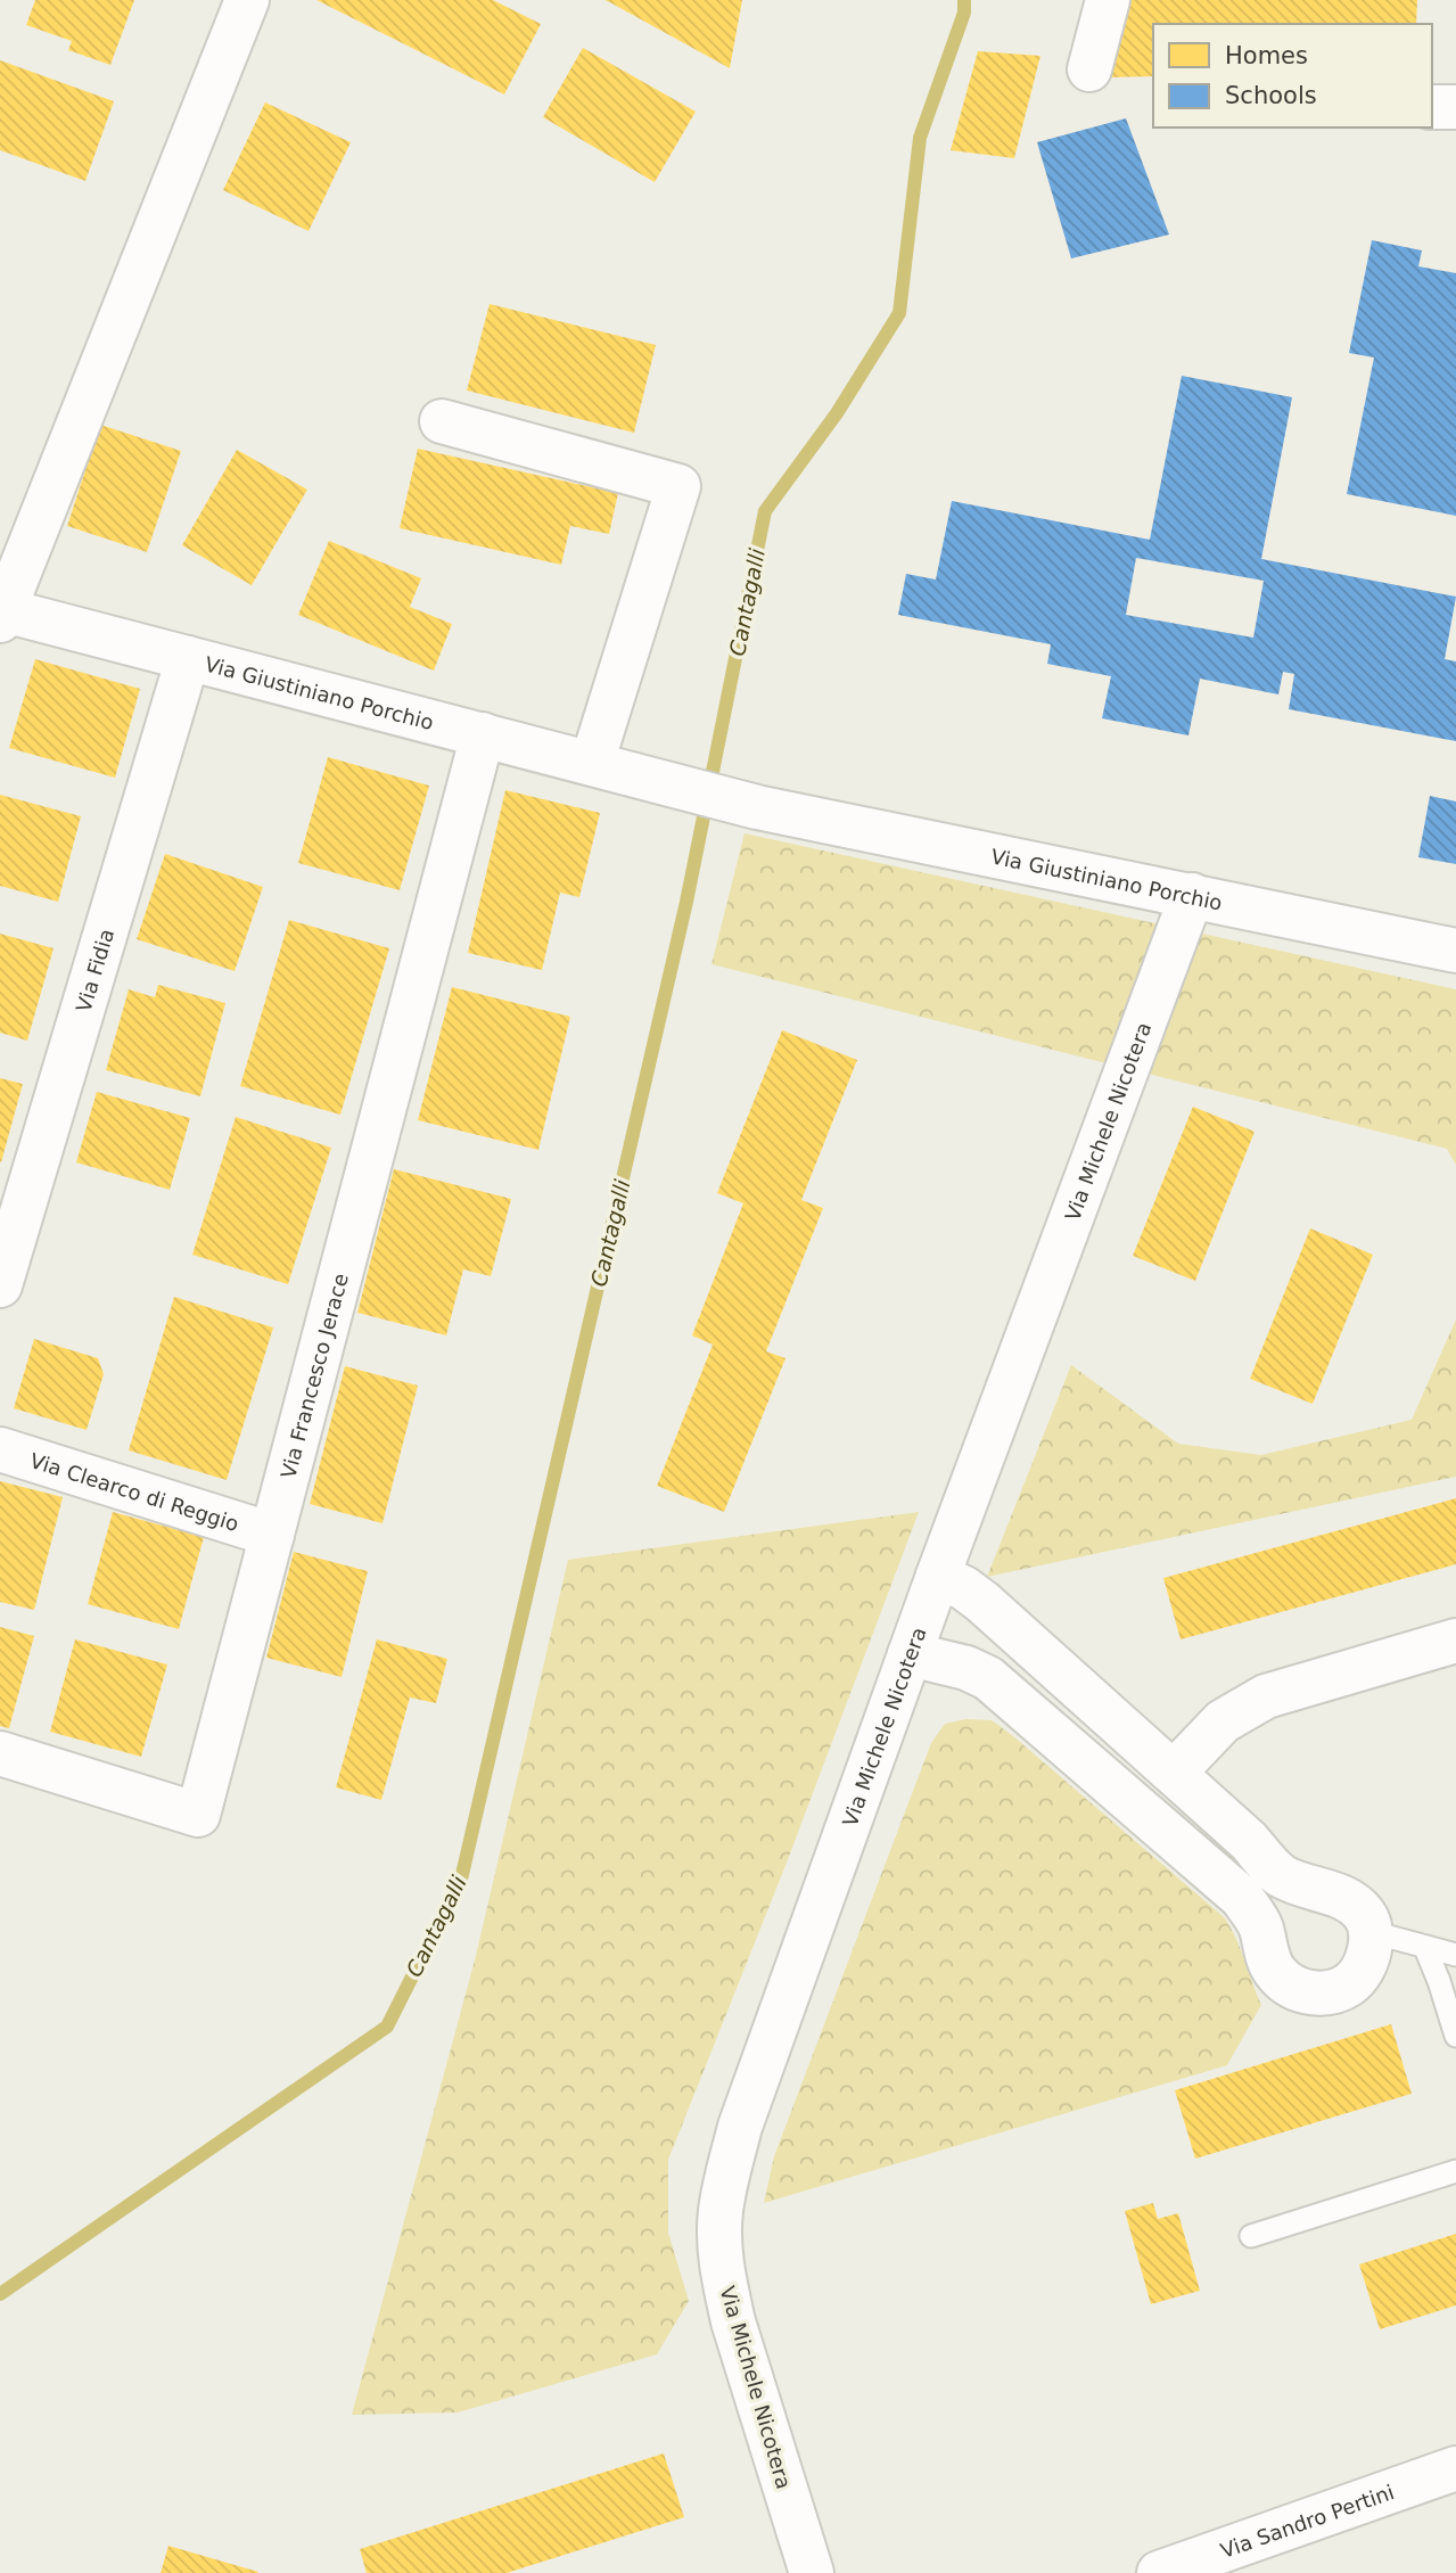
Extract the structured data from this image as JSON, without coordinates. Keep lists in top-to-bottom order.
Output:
{
  "streets": {
    "street": [
      "Via Giustiniano Porchio",
      "Via Fidia",
      "Via Michele Nicotera",
      "Via Francesco Jerace",
      "Via Clearco di Reggio",
      "Via Sandro Pertini"
    ]
  },
  "crossings": [
    ["Via Giustiniano Porchio", "Via Fidia"],
    ["Via Giustiniano Porchio", "Via Michele Nicotera"],
    ["Via Giustiniano Porchio", "Via Francesco Jerace"],
    ["Via Francesco Jerace", "Via Clearco di Reggio"]
  ],
  "water": ["Cantagalli"],
  "legend": ["Homes", "Schools"]
}
